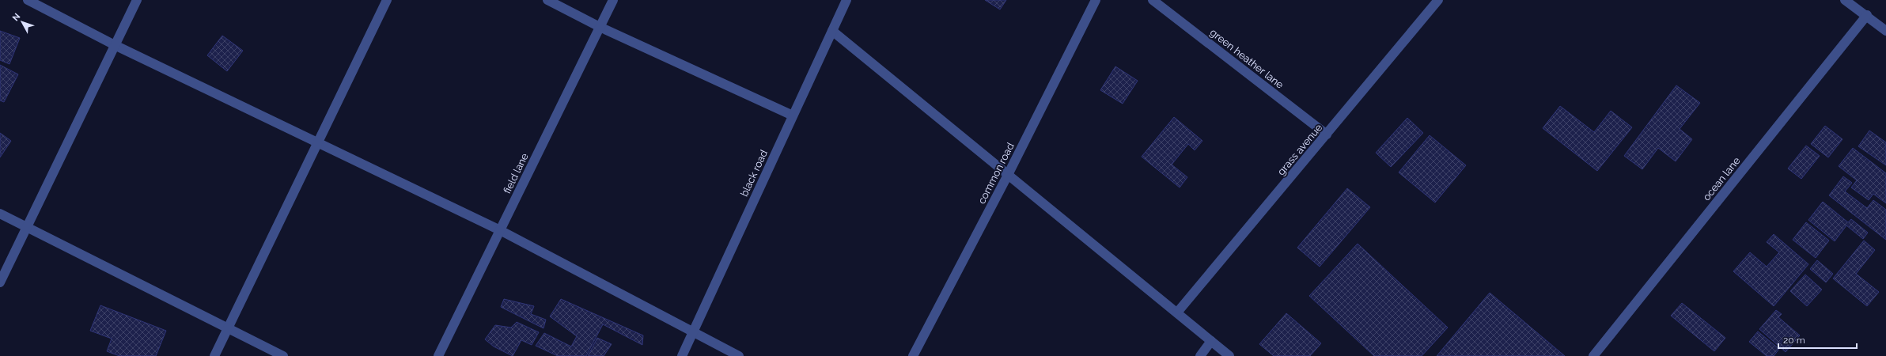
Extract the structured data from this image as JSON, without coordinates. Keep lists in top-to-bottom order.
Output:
{
  "streets": {
    "street": [
      "green heather lane",
      "grass avenue",
      "field lane",
      "black road",
      "common road",
      "ocean lane"
    ]
  },
  "crossings": [
    ["green heather lane", "grass avenue"]
  ],
  "scale_bar": "20 m",
  "north": "top left"
}
